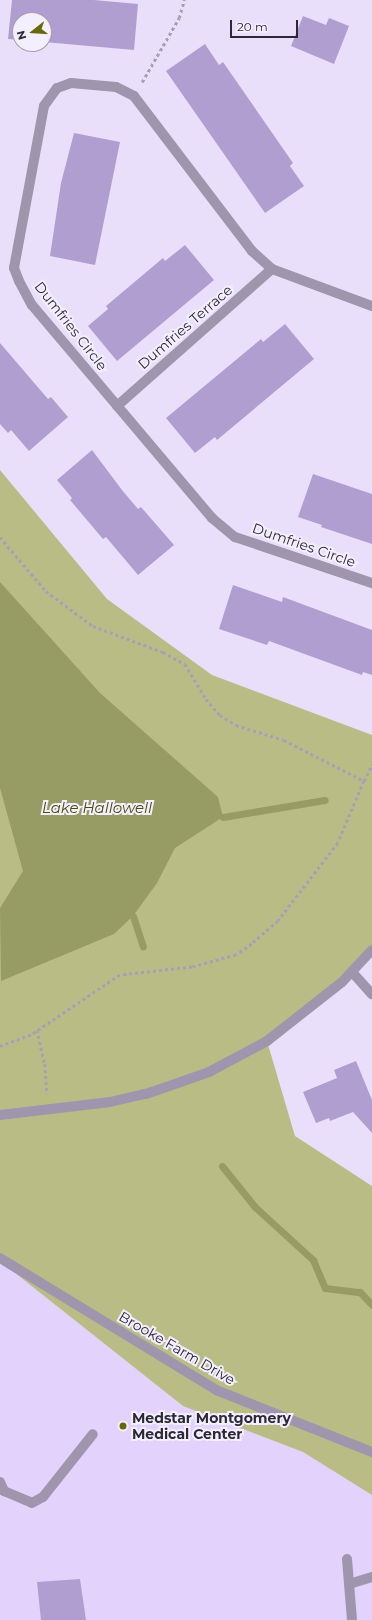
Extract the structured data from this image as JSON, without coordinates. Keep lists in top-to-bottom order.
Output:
{
  "streets": {
    "street": ["Dumfries Circle", "Dumfries Terrace", "Brooke Farm Drive"]
  },
  "crossings": [
    ["Dumfries Circle", "Dumfries Terrace"]
  ],
  "water": ["Lake Hallowell"],
  "places": ["Medstar Montgomery Medical Center"],
  "scale_bar": "20 m",
  "north": "left"
}
